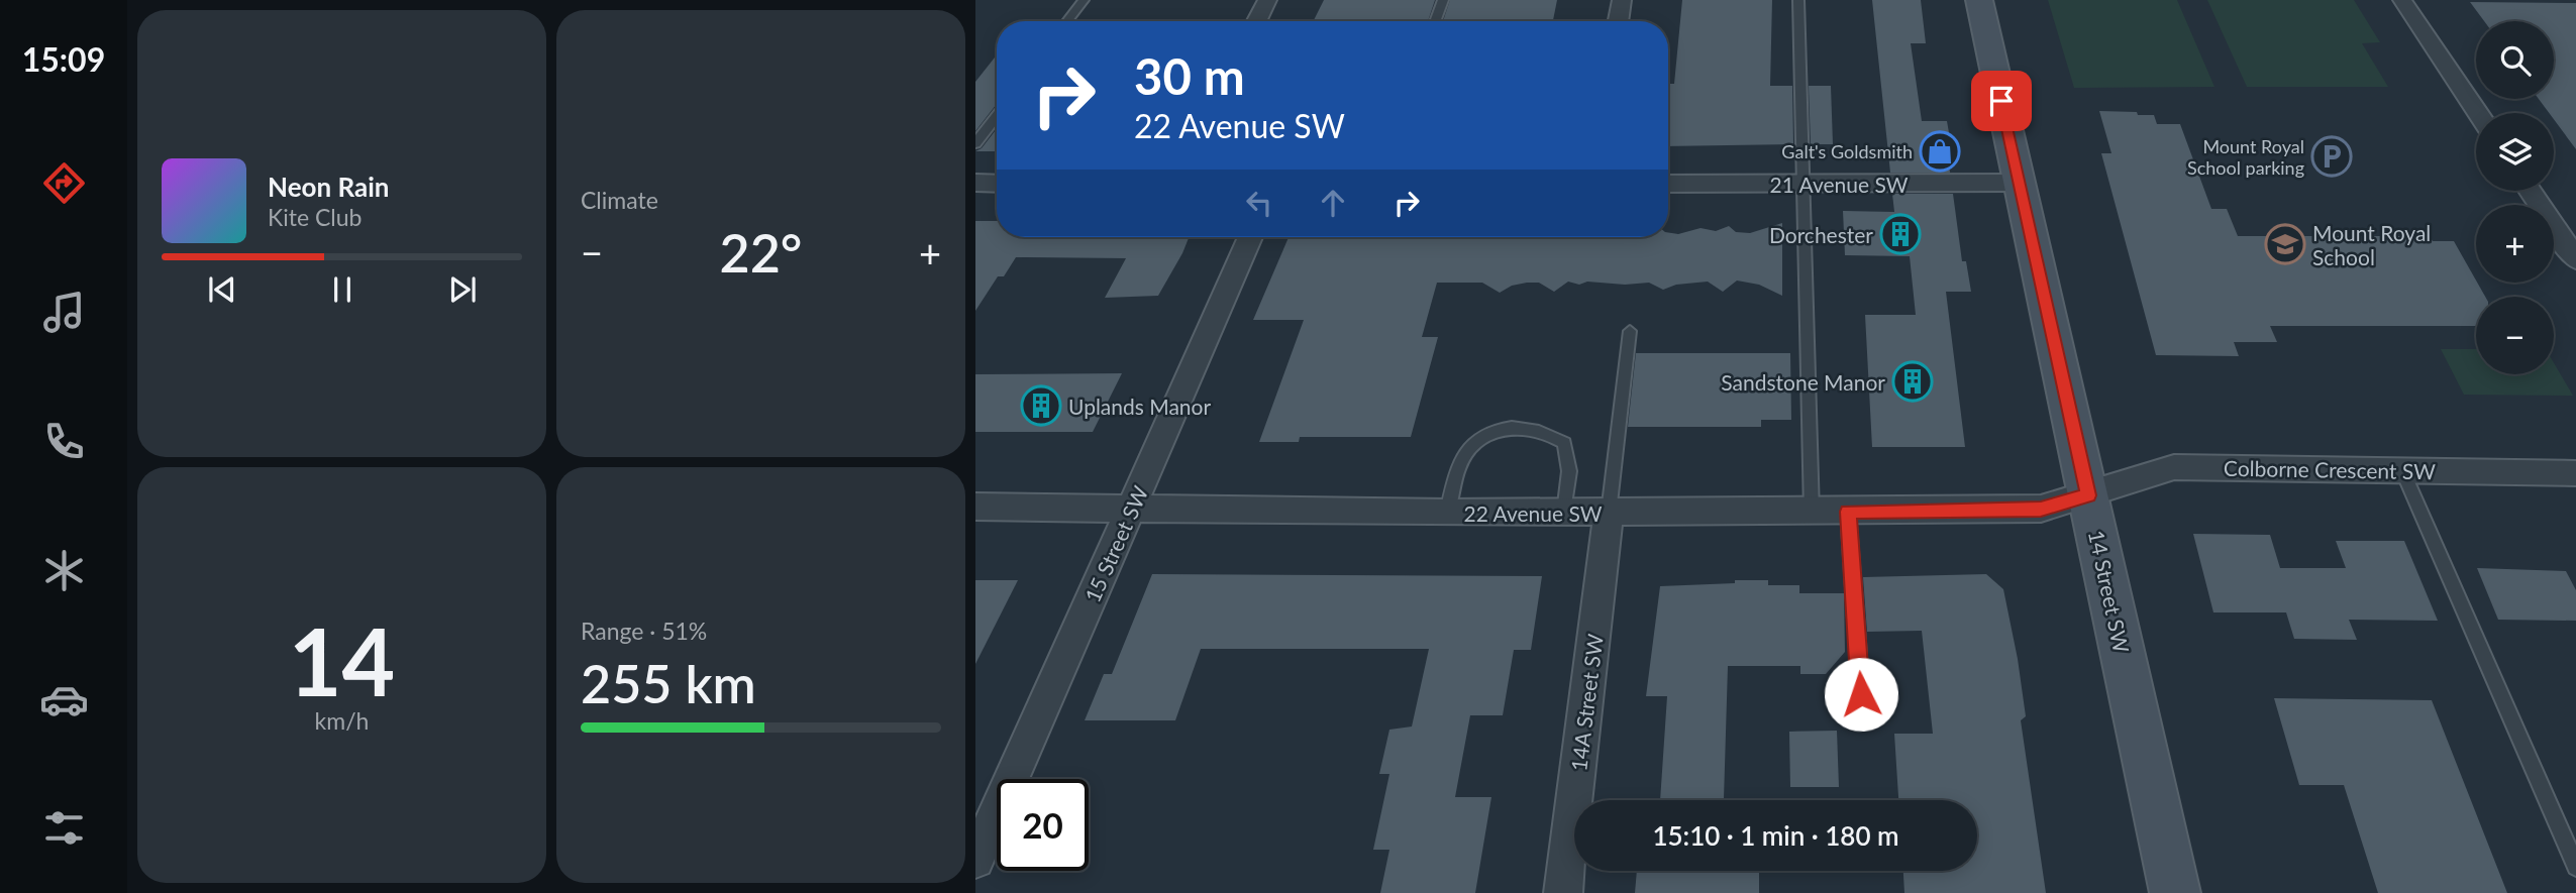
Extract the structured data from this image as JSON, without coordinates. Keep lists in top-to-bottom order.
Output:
{
  "streets": {
    "main road": ["14 Street SW"],
    "street": [
      "21 Avenue SW",
      "Colborne Crescent SW",
      "22 Avenue SW",
      "15 Street SW",
      "14A Street SW"
    ]
  },
  "crossings": [
    ["21 Avenue SW", "14 Street SW"],
    ["Colborne Crescent SW", "22 Avenue SW"],
    ["Colborne Crescent SW", "14 Street SW"],
    ["22 Avenue SW", "15 Street SW"],
    ["22 Avenue SW", "14 Street SW"],
    ["22 Avenue SW", "14A Street SW"]
  ],
  "places": {
    "shop": ["Galt's Goldsmith"],
    "parking": ["Mount Royal School parking"],
    "building": ["Dorchester", "Sandstone Manor", "Uplands Manor"],
    "school or university": ["Mount Royal School"]
  },
  "page": {
    "tabs": "15:09",
    "tile": [
      "Climate",
      ["14", "km/h"],
      ["Range · 51%", "255 km"]
    ],
    "map_buttons": ["+", "−"],
    "turn": ["30 m", "22 Avenue SW"],
    "song": ["Neon Rain", "Kite Club"],
    "heat": ["−", "22°", "+"],
    "limit": "20",
    "trip": "15:10 · 1 min · 180 m"
  }
}
